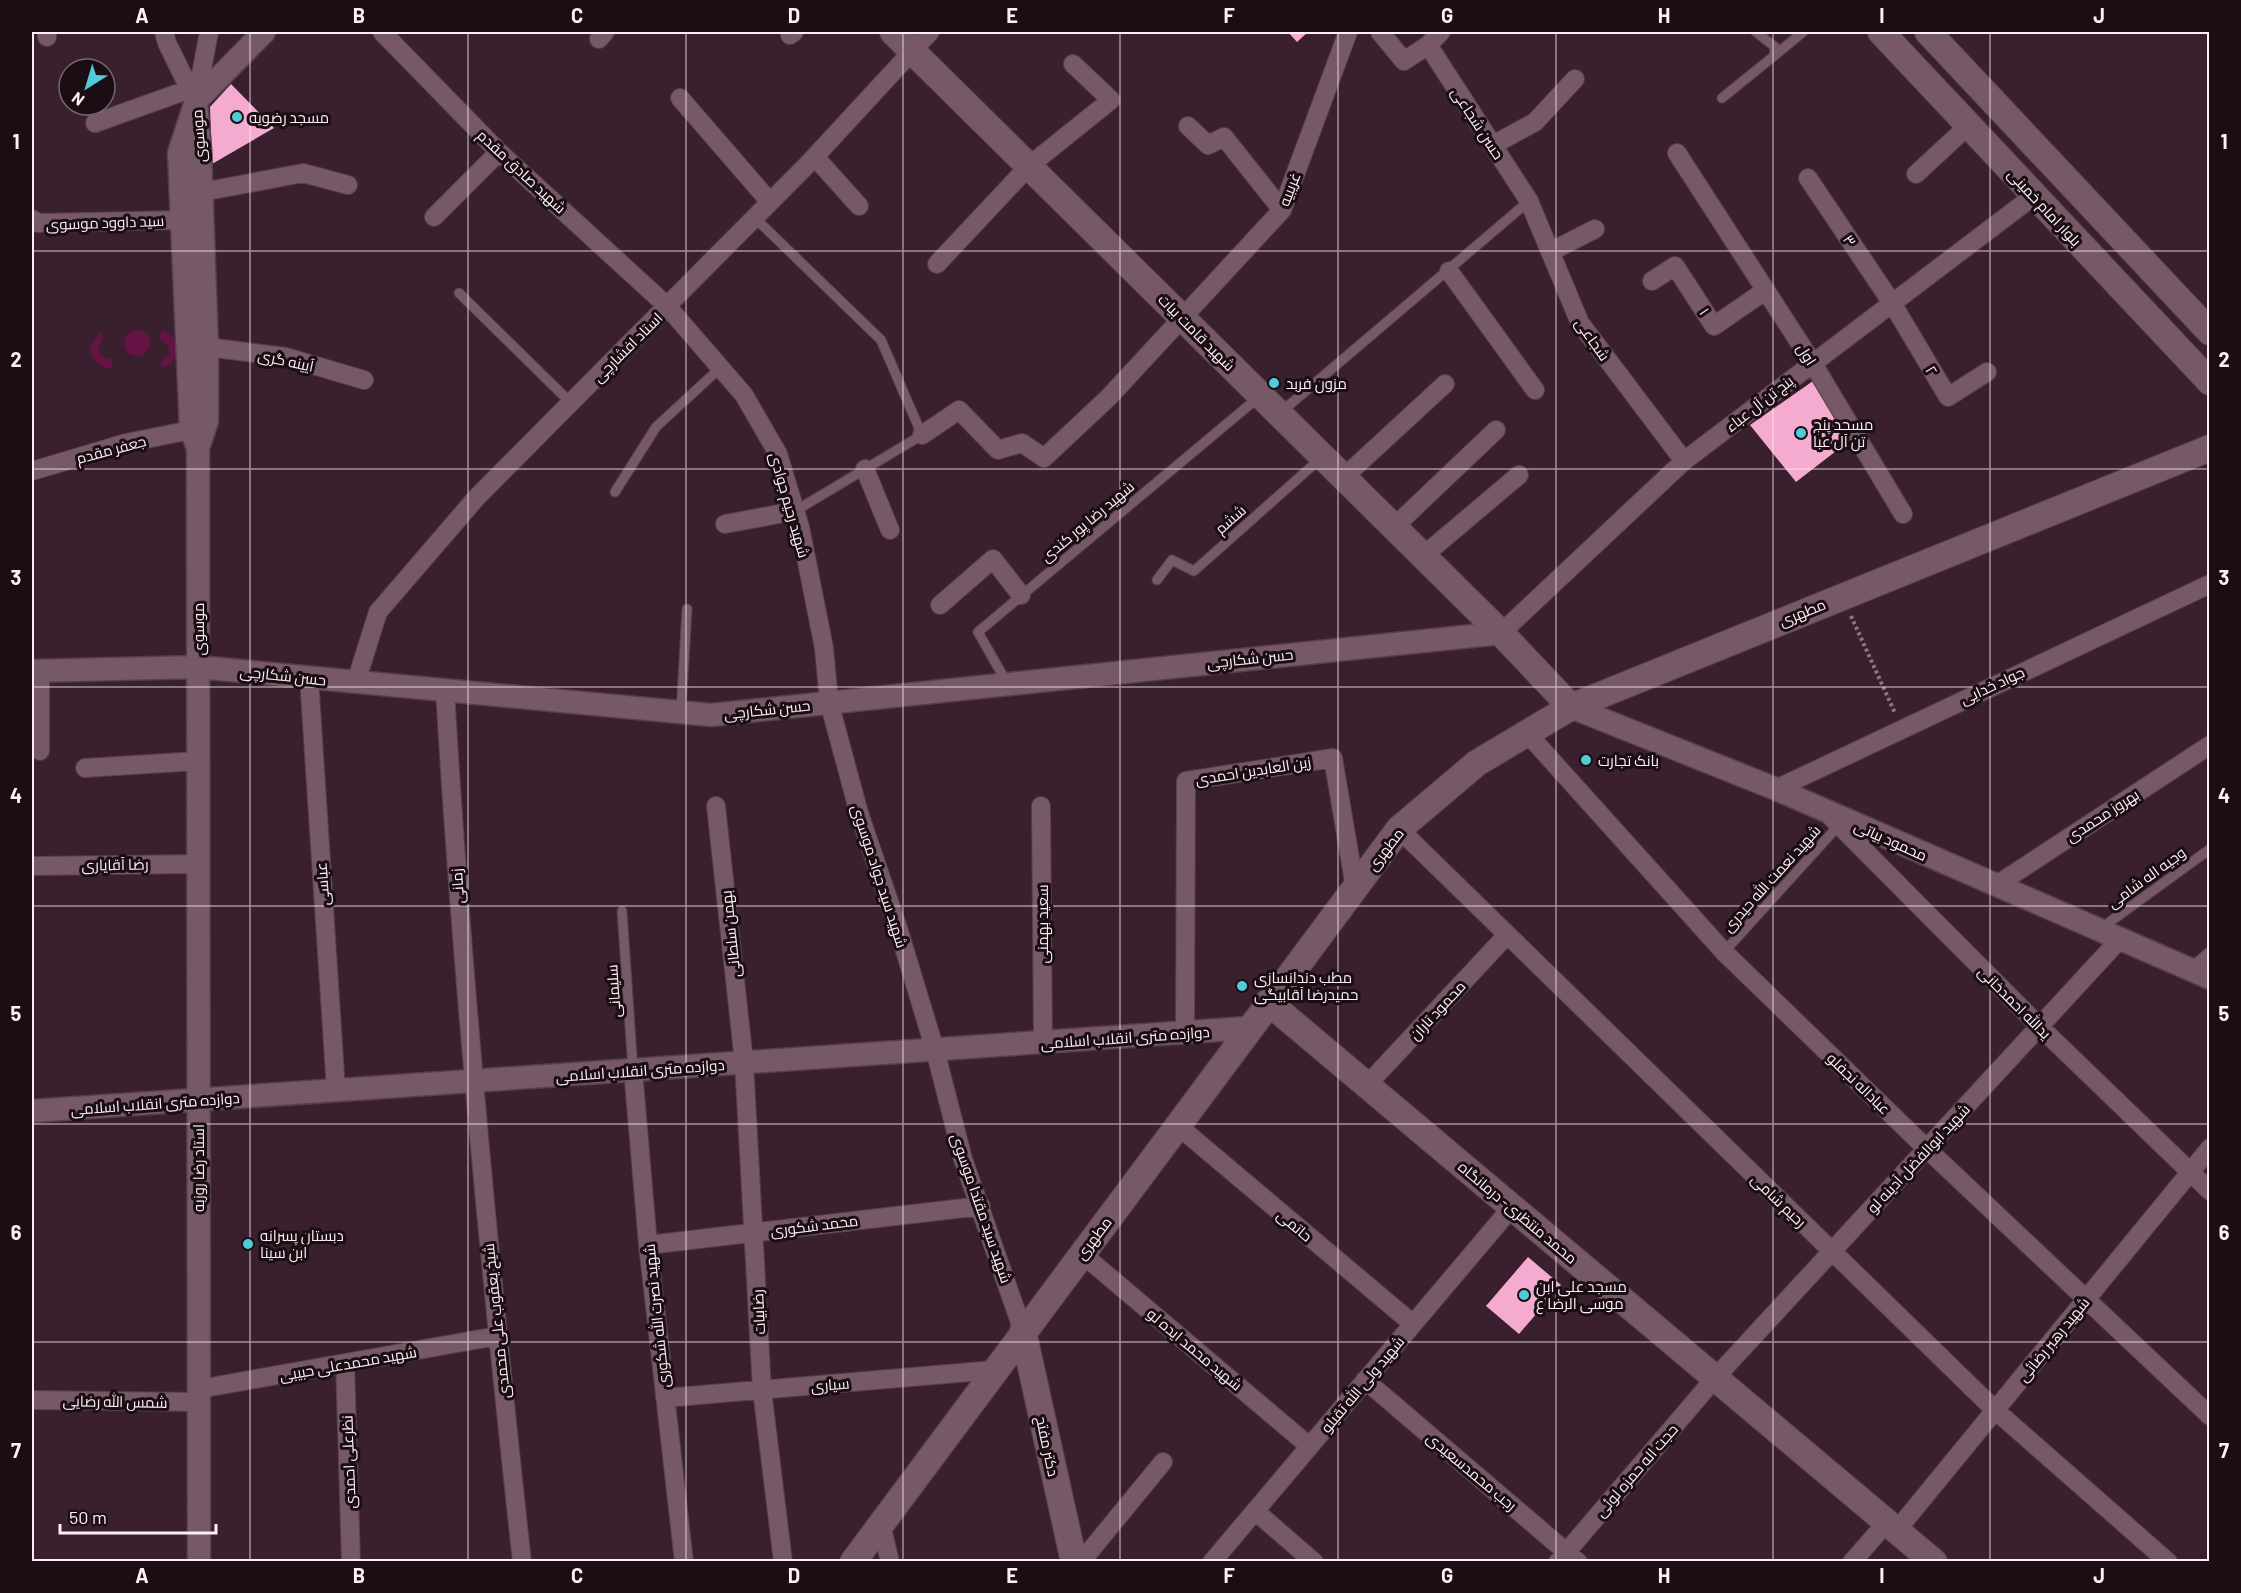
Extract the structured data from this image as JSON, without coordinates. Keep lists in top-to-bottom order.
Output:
{
  "streets": {
    "main road": [
      "بلوار امام خمینی",
      "شهید قامت بیات",
      "مطهری",
      "محمد منتظری- درمانگاه",
      "دکتر مفتح"
    ],
    "street": [
      "حسن شجاعی",
      "موسوی",
      "شهید صادق مقدم",
      "غریبیه",
      "سید داوود موسوی",
      "۳",
      "۱",
      "شجاعی",
      "استاد افشارچی",
      "اول",
      "آیینه گری",
      "۲",
      "پنج تن آل عباء",
      "جعفر مقدم",
      "شهید رحیم جوادی",
      "حسن شکارچی",
      "جواد خدایی",
      "زین العابدین احمدی",
      "بهروز محمدی",
      "محمود بیاتی",
      "رضا آقایاری",
      "شهید سید جواد موسوی",
      "عباسی",
      "زمانی",
      "سعید بهمنی",
      "بهمن سلطانی",
      "یدالله احمدخانی",
      "محمود تاران",
      "دوازده متری انقلاب اسلامی",
      "عباداله نجفلو",
      "شهید ابوالفضل آدینه لو",
      "استاد رضا روزبه",
      "رحیم شامی",
      "شهید سید مقتدا موسوی",
      "محمد شکوری",
      "حاتمی",
      "رضابیات",
      "شهید نصرت الله شکوری",
      "شیخ یعقوب علی محمدی",
      "شهید رهبر رضائی",
      "شهید محمد ایده لو",
      "شهید محمدعلی حبیبی",
      "سیاری",
      "شهید ولی الله تقیلو",
      "شمس الله رضایی",
      "نظرعلی احمدی",
      "حجت اله حمزه لوئی",
      "رجب محمدسعیدی"
    ],
    "lane": [
      "ششم",
      "شهید رضا پور کندی",
      "وجیه اله شامی",
      "شهید نعمت الله حیدری",
      "سلیمانی"
    ]
  },
  "crossings": [
    ["حسن شجاعی", "شجاعی"],
    ["موسوی", "سید داوود موسوی"],
    ["موسوی", "آیینه گری"],
    ["موسوی", "جعفر مقدم"],
    ["موسوی", "حسن شکارچی"],
    ["موسوی", "استاد رضا روزبه"],
    ["شهید صادق مقدم", "استاد افشارچی"],
    ["شهید صادق مقدم", "شهید رحیم جوادی"],
    ["غریبیه", "شهید قامت بیات"],
    ["بلوار امام خمینی", "پنج تن آل عباء"],
    ["۳", "۲"],
    ["۳", "پنج تن آل عباء"],
    ["۱", "اول"],
    ["شهید قامت بیات", "استاد افشارچی"],
    ["شهید قامت بیات", "پنج تن آل عباء"],
    ["شهید قامت بیات", "ششم"],
    ["شهید قامت بیات", "شهید رضا پور کندی"],
    ["شهید قامت بیات", "مطهری"],
    ["شهید قامت بیات", "حسن شکارچی"],
    ["شهید قامت بیات", "محمود بیاتی"],
    ["شجاعی", "پنج تن آل عباء"],
    ["استاد افشارچی", "شهید رحیم جوادی"],
    ["استاد افشارچی", "حسن شکارچی"],
    ["اول", "پنج تن آل عباء"],
    ["۲", "پنج تن آل عباء"],
    ["پنج تن آل عباء", "حسن شکارچی"],
    ["شهید رحیم جوادی", "حسن شکارچی"],
    ["شهید رحیم جوادی", "شهید سید جواد موسوی"],
    ["شهید رضا پور کندی", "حسن شکارچی"],
    ["مطهری", "زین العابدین احمدی"],
    ["مطهری", "محمود بیاتی"],
    ["مطهری", "دوازده متری انقلاب اسلامی"],
    ["مطهری", "عباداله نجفلو"],
    ["مطهری", "رحیم شامی"],
    ["مطهری", "شهید سید مقتدا موسوی"],
    ["مطهری", "محمد منتظری- درمانگاه"],
    ["مطهری", "حاتمی"],
    ["مطهری", "شهید محمد ایده لو"],
    ["مطهری", "سیاری"],
    ["مطهری", "دکتر مفتح"],
    ["حسن شکارچی", "شهید سید جواد موسوی"],
    ["حسن شکارچی", "عباسی"],
    ["حسن شکارچی", "زمانی"],
    ["حسن شکارچی", "استاد رضا روزبه"],
    ["جواد خدایی", "محمود بیاتی"],
    ["زین العابدین احمدی", "دوازده متری انقلاب اسلامی"],
    ["بهروز محمدی", "محمود بیاتی"],
    ["محمود بیاتی", "وجیه اله شامی"],
    ["محمود بیاتی", "شهید نعمت الله حیدری"],
    ["محمود بیاتی", "یدالله احمدخانی"],
    ["محمود بیاتی", "شهید ابوالفضل آدینه لو"],
    ["رضا آقایاری", "استاد رضا روزبه"],
    ["شهید سید جواد موسوی", "دوازده متری انقلاب اسلامی"],
    ["شهید سید جواد موسوی", "شهید سید مقتدا موسوی"],
    ["شهید نعمت الله حیدری", "یدالله احمدخانی"],
    ["شهید نعمت الله حیدری", "عباداله نجفلو"],
    ["عباسی", "دوازده متری انقلاب اسلامی"],
    ["زمانی", "دوازده متری انقلاب اسلامی"],
    ["زمانی", "شیخ یعقوب علی محمدی"],
    ["سعید بهمنی", "دوازده متری انقلاب اسلامی"],
    ["بهمن سلطانی", "دوازده متری انقلاب اسلامی"],
    ["بهمن سلطانی", "رضابیات"],
    ["سلیمانی", "دوازده متری انقلاب اسلامی"],
    ["سلیمانی", "شهید نصرت الله شکوری"],
    ["یدالله احمدخانی", "شهید ابوالفضل آدینه لو"],
    ["یدالله احمدخانی", "شهید رهبر رضائی"],
    ["محمود تاران", "رحیم شامی"],
    ["محمود تاران", "محمد منتظری- درمانگاه"],
    ["دوازده متری انقلاب اسلامی", "استاد رضا روزبه"],
    ["دوازده متری انقلاب اسلامی", "شهید سید مقتدا موسوی"],
    ["دوازده متری انقلاب اسلامی", "رضابیات"],
    ["دوازده متری انقلاب اسلامی", "شهید نصرت الله شکوری"],
    ["دوازده متری انقلاب اسلامی", "شیخ یعقوب علی محمدی"],
    ["عباداله نجفلو", "شهید ابوالفضل آدینه لو"],
    ["عباداله نجفلو", "شهید رهبر رضائی"],
    ["شهید ابوالفضل آدینه لو", "رحیم شامی"],
    ["شهید ابوالفضل آدینه لو", "محمد منتظری- درمانگاه"],
    ["شهید ابوالفضل آدینه لو", "حجت اله حمزه لوئی"],
    ["استاد رضا روزبه", "شهید محمدعلی حبیبی"],
    ["استاد رضا روزبه", "شمس الله رضایی"],
    ["رحیم شامی", "شهید رهبر رضائی"],
    ["شهید سید مقتدا موسوی", "محمد شکوری"],
    ["شهید سید مقتدا موسوی", "دکتر مفتح"],
    ["محمد منتظری- درمانگاه", "شهید رهبر رضائی"],
    ["محمد منتظری- درمانگاه", "شهید ولی الله تقیلو"],
    ["محمد منتظری- درمانگاه", "حجت اله حمزه لوئی"],
    ["محمد شکوری", "رضابیات"],
    ["محمد شکوری", "شهید نصرت الله شکوری"],
    ["حاتمی", "شهید ولی الله تقیلو"],
    ["رضابیات", "سیاری"],
    ["شهید نصرت الله شکوری", "سیاری"],
    ["شیخ یعقوب علی محمدی", "شهید محمدعلی حبیبی"],
    ["شهید محمد ایده لو", "شهید ولی الله تقیلو"],
    ["شهید محمدعلی حبیبی", "شمس الله رضایی"],
    ["شهید محمدعلی حبیبی", "نظرعلی احمدی"],
    ["شهید ولی الله تقیلو", "رجب محمدسعیدی"],
    ["حجت اله حمزه لوئی", "رجب محمدسعیدی"]
  ],
  "places": [
    "مسجد رضویه",
    "مزون فربد",
    "مسجد پنج تن آل عبا",
    "بانک تجارت",
    "مطب دندانسازی حمیدرضا آقابیگی",
    "دبستان پسرانه ابن سینا",
    "مسجد علی ابن موسی الرضا ع"
  ],
  "scale_bar": "50 m",
  "north": "bottom left",
  "grid": {
    "columns": [
      "A",
      "B",
      "C",
      "D",
      "E",
      "F",
      "G",
      "H",
      "I",
      "J"
    ],
    "rows": [
      "1",
      "2",
      "3",
      "4",
      "5",
      "6",
      "7"
    ]
  }
}
